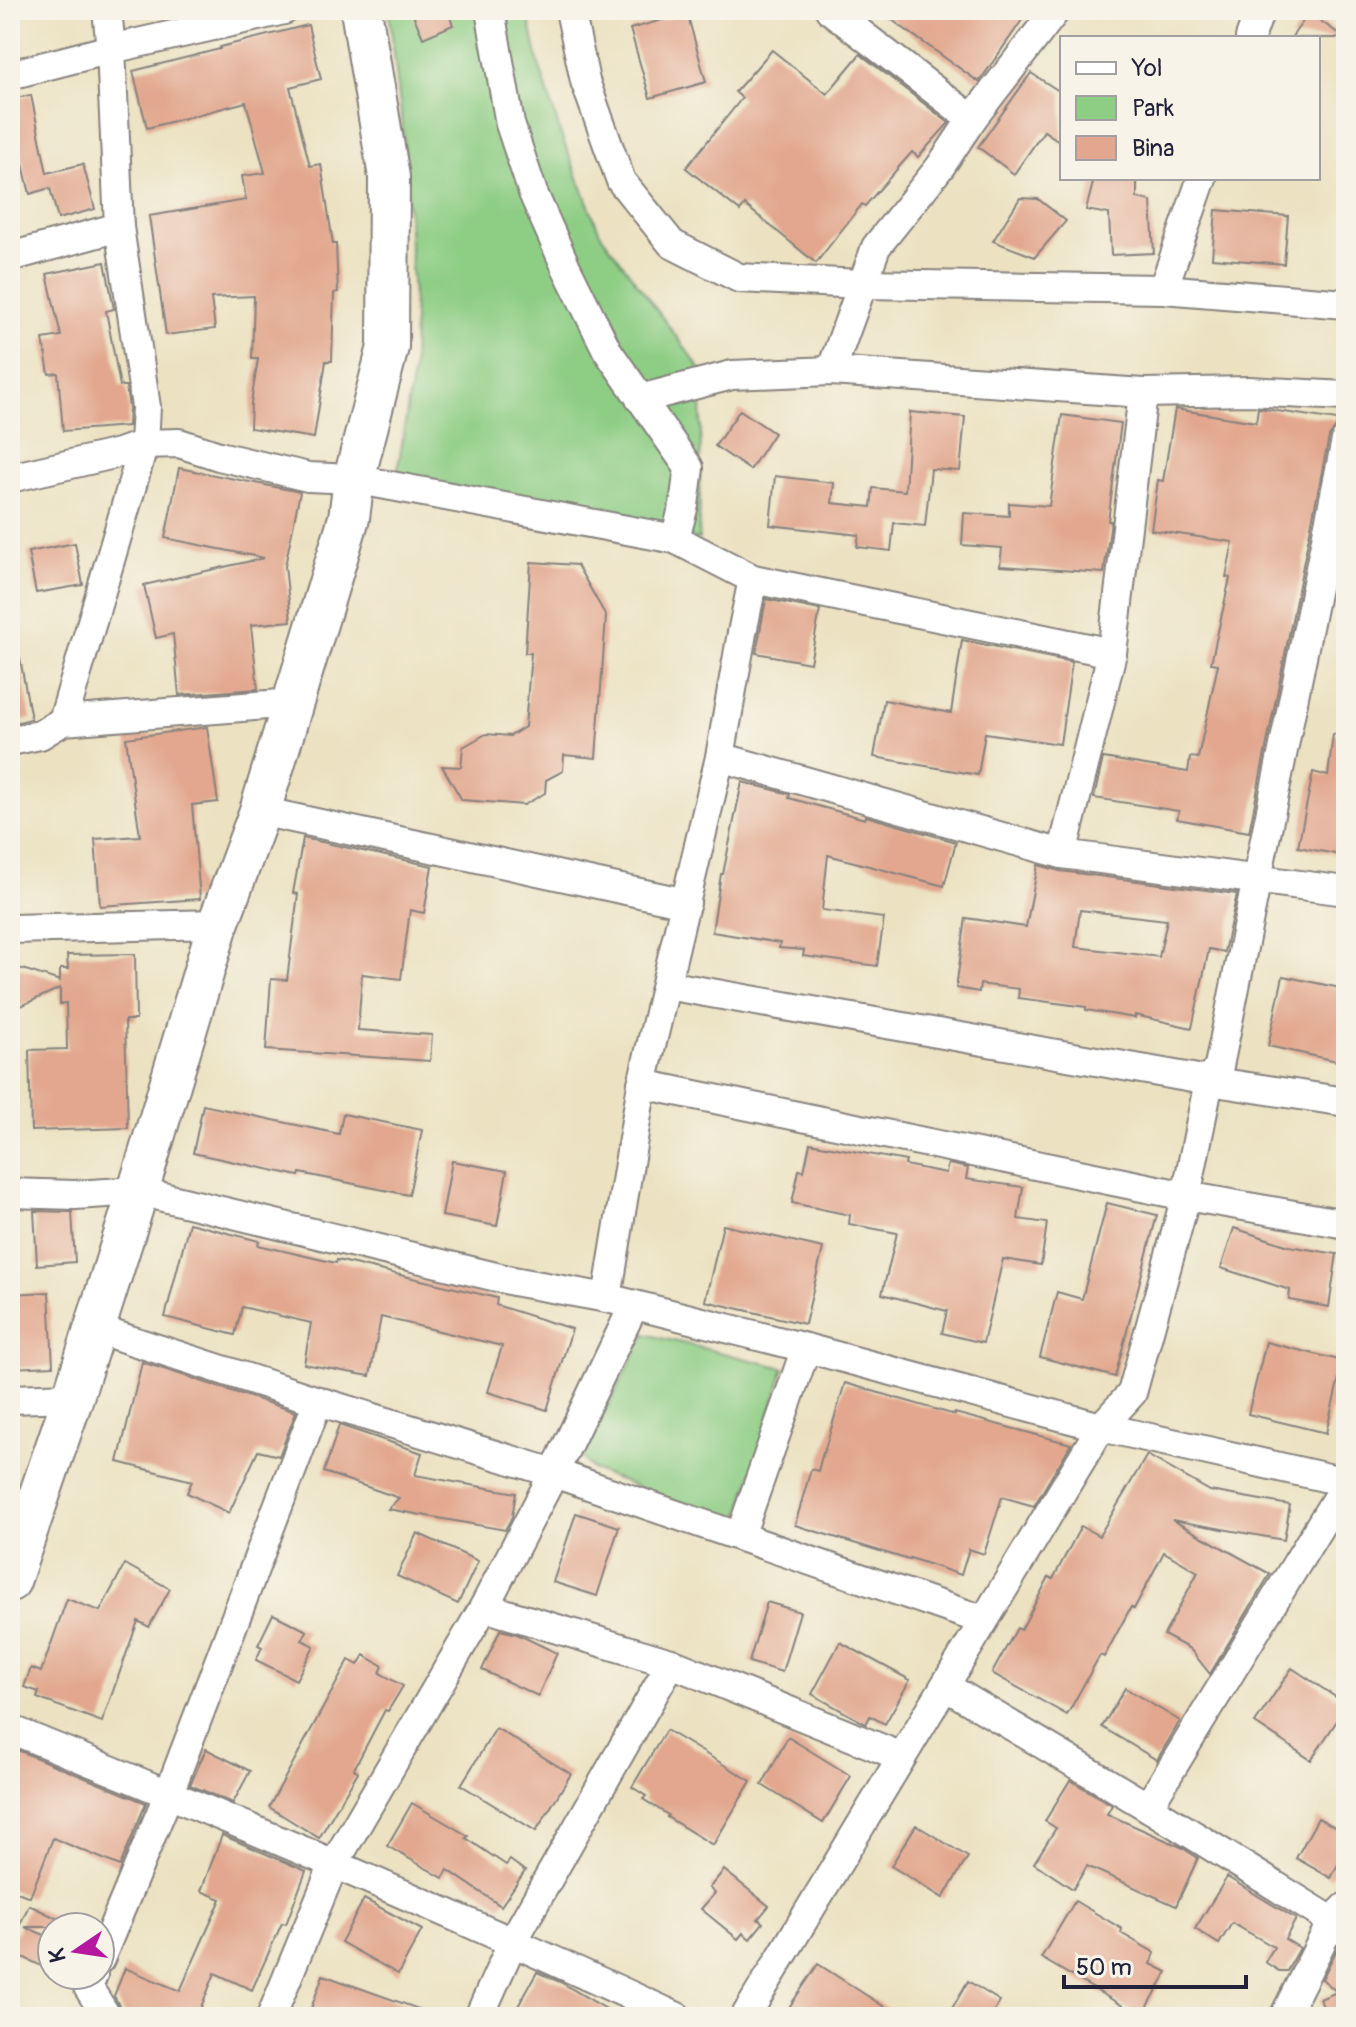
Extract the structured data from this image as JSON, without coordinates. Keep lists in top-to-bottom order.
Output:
{
  "legend": ["Yol", "Park", "Bina"],
  "scale_bar": "50 m",
  "north": "left"
}
